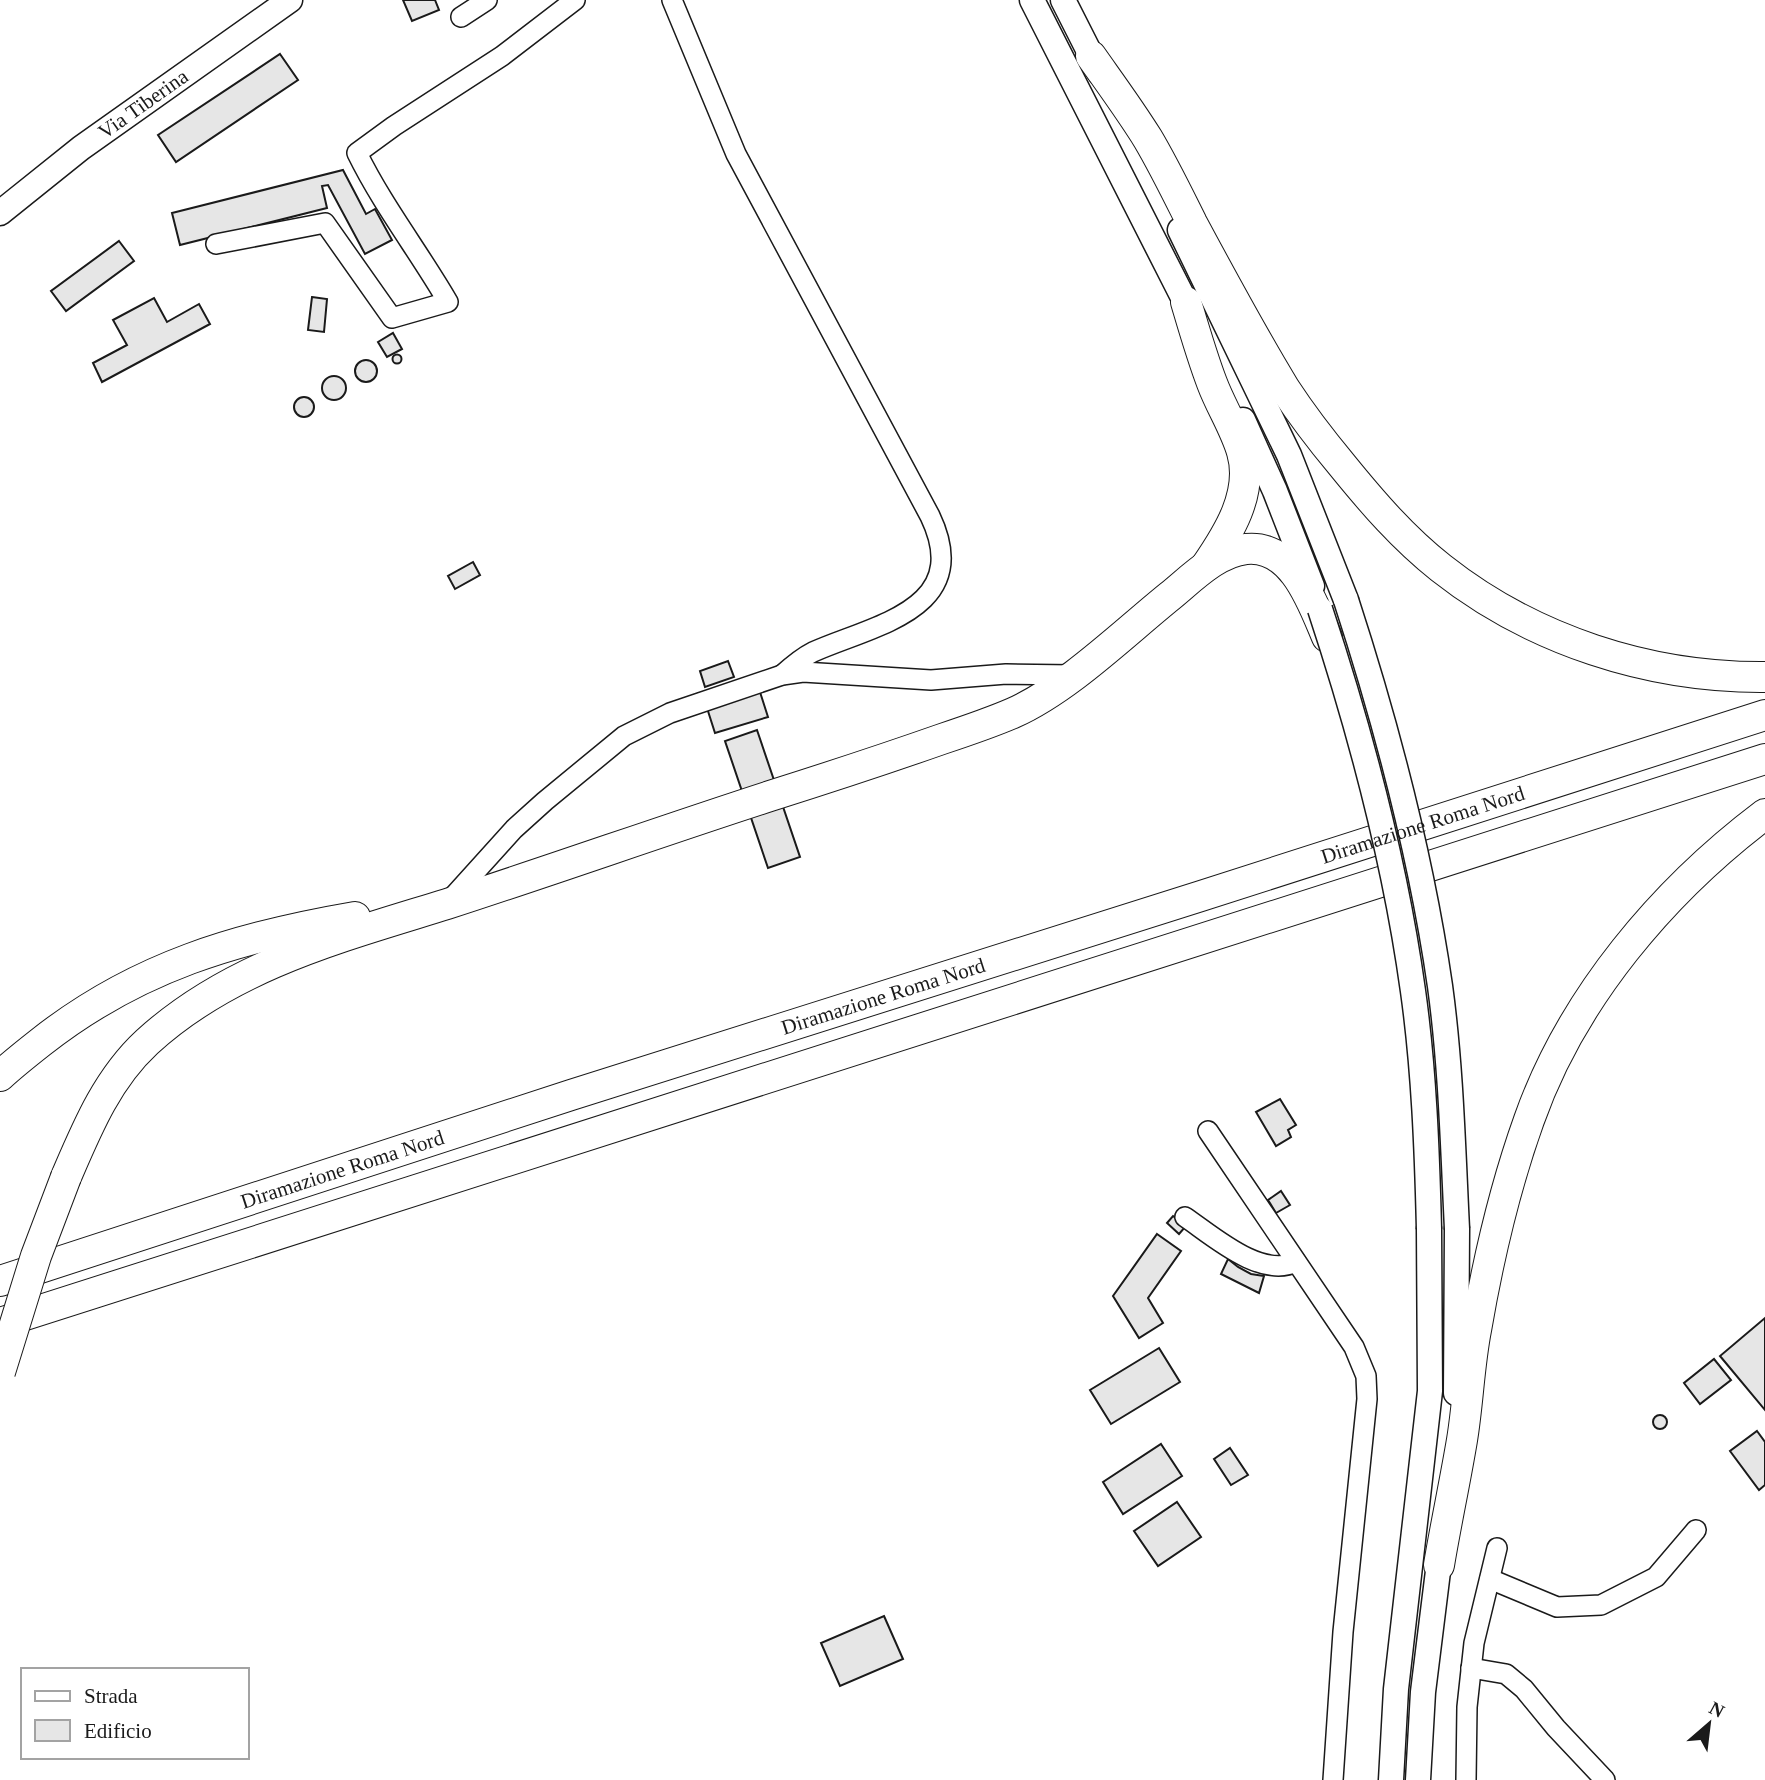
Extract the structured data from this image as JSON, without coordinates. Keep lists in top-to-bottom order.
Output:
{
  "streets": {
    "highway": ["Diramazione Roma Nord"],
    "main road": ["Via Tiberina"]
  },
  "legend": ["Strada", "Edificio"],
  "north": "top right"
}
